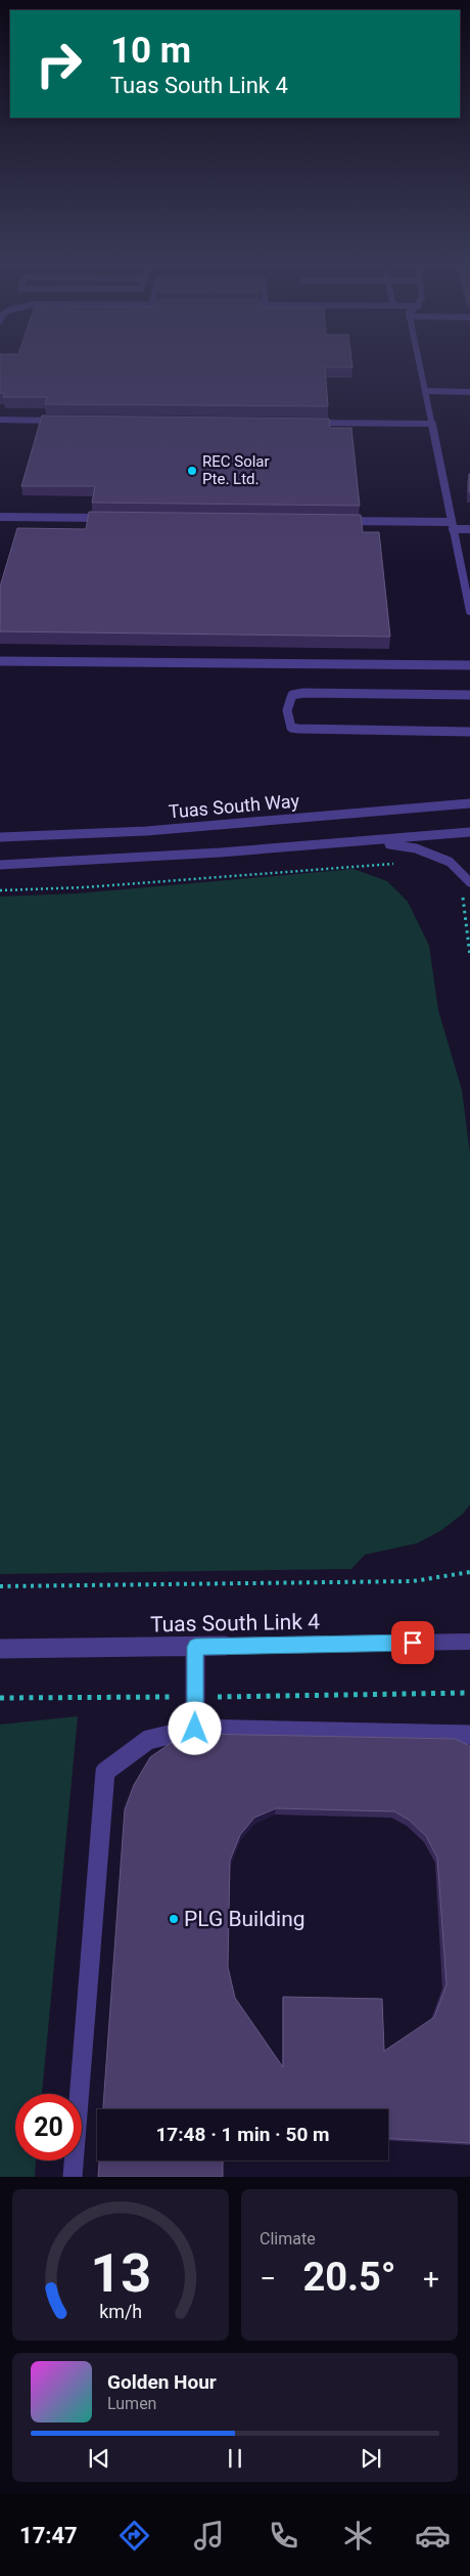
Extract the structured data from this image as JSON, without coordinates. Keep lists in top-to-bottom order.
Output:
{
  "streets": {
    "street": ["Tuas South Way", "Tuas South Link 4"]
  },
  "places": ["REC Solar Pte. Ltd.", "PLG Building"],
  "page": {
    "turn": ["10 m", "Tuas South Link 4"],
    "limit": "20",
    "trip": "17:48 · 1 min · 50 m",
    "tile": "Climate",
    "heat": ["−", "20.5°", "+"],
    "song": ["Golden Hour", "Lumen"],
    "tabs": "17:47",
    "gauge": ["13", "km/h"]
  }
}
